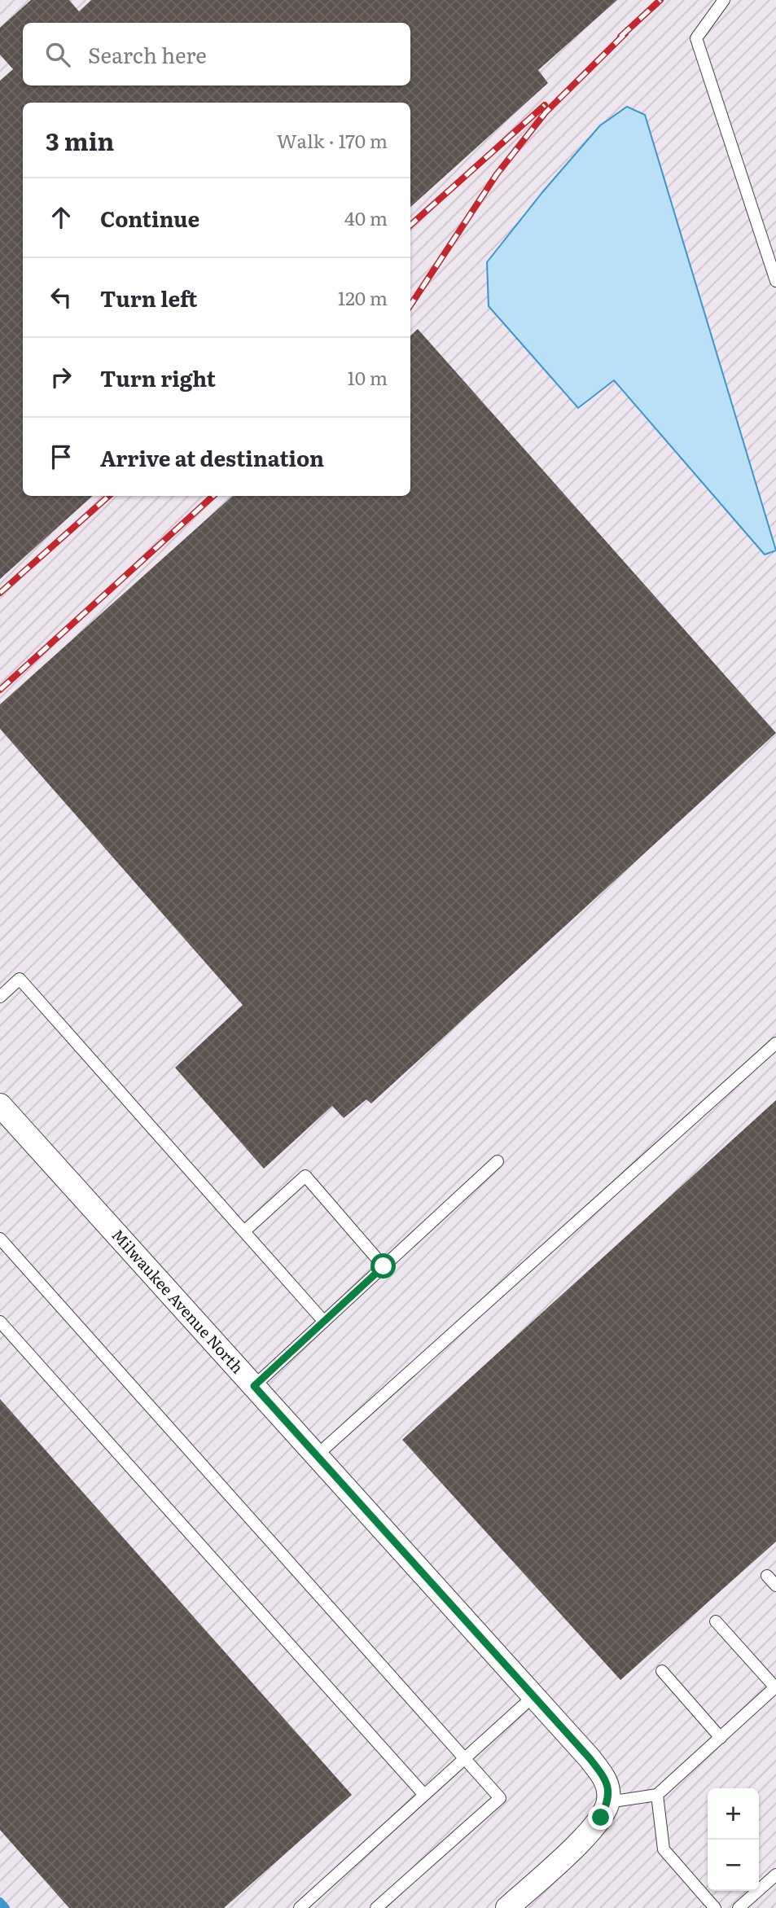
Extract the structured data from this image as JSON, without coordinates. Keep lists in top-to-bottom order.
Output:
{
  "streets": {
    "street": ["Milwaukee Avenue North"]
  },
  "page": {
    "search": "Search here",
    "heading": ["3 min", "Walk · 170 m"],
    "list": [
      ["Continue", "40 m"],
      ["Turn left", "120 m"],
      ["Turn right", "10 m"],
      "Arrive at destination"
    ],
    "map_buttons": ["+", "−"]
  }
}
